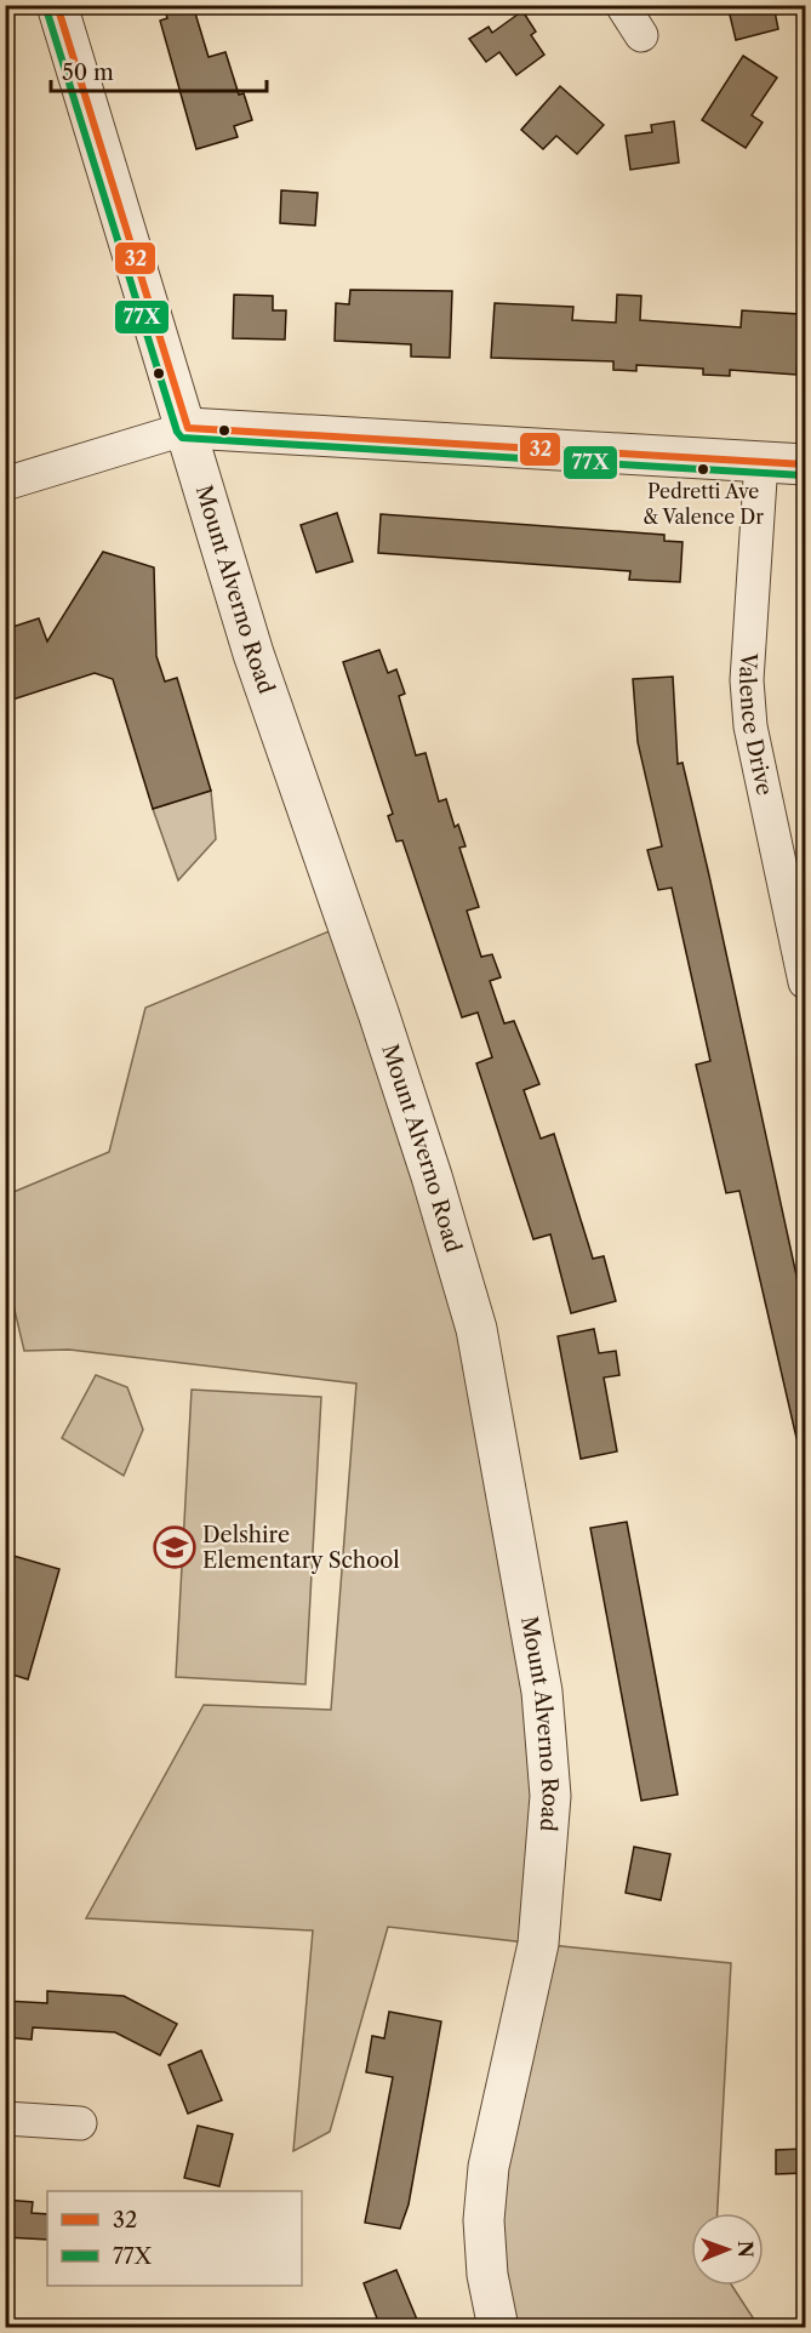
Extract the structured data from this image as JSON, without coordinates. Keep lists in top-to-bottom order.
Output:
{
  "streets": {
    "street": ["Mount Alverno Road", "Valence Drive"]
  },
  "places": {
    "other": ["Pedretti Ave & Valence Dr"],
    "school or university": ["Delshire Elementary School"]
  },
  "lines": ["transit line 32", "transit line 77X"],
  "legend": ["32", "77X"],
  "scale_bar": "50 m",
  "north": "right"
}
